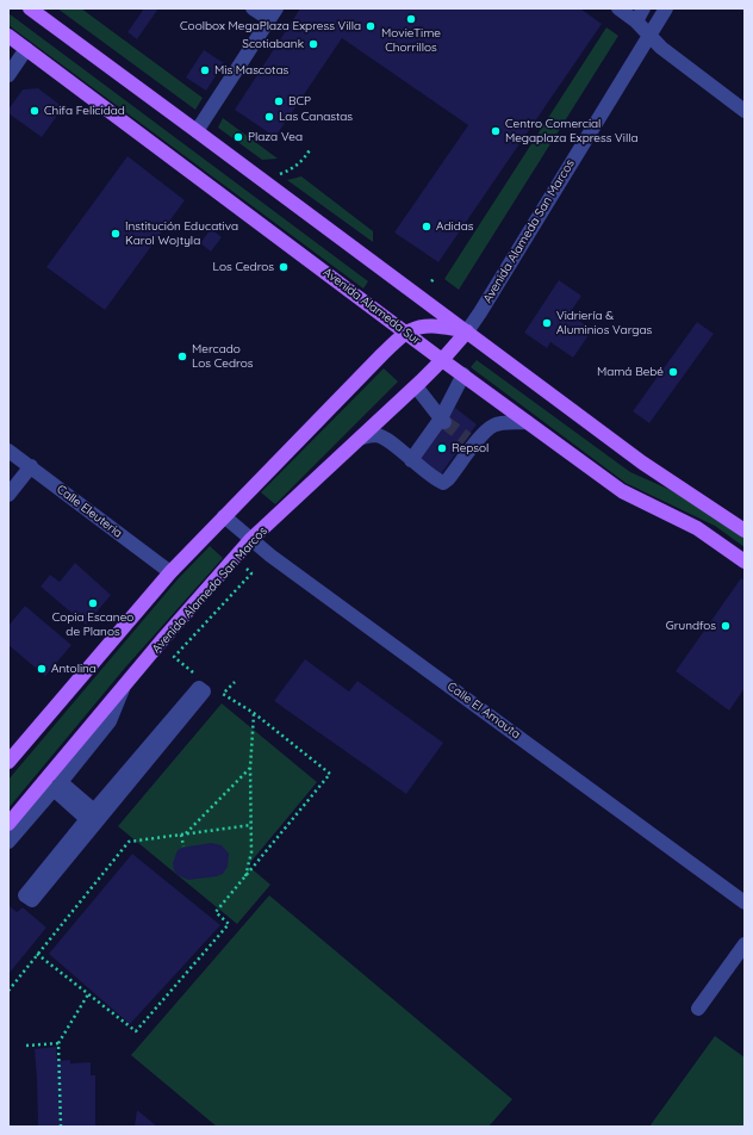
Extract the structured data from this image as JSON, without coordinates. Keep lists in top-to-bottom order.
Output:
{
  "streets": {
    "main road": ["Avenida Alameda San Marcos", "Avenida Alameda Sur"],
    "street": ["Calle Eleuteria", "Calle El Amauta"]
  },
  "crossings": [
    ["Avenida Alameda San Marcos", "Avenida Alameda Sur"],
    ["Avenida Alameda San Marcos", "Calle El Amauta"]
  ],
  "places": [
    "MovieTime Chorrillos",
    "Coolbox MegaPlaza Express Villa",
    "Scotiabank",
    "Mis Mascotas",
    "BCP",
    "Chifa Felicidad",
    "Las Canastas",
    "Centro Comercial Megaplaza Express Villa",
    "Plaza Vea",
    "Adidas",
    "Institución Educativa Karol Wojtyla",
    "Los Cedros",
    "Vidriería & Aluminios Vargas",
    "Mercado Los Cedros",
    "Mamá Bebé",
    "Repsol",
    "Copia Escaneo de Planos",
    "Grundfos",
    "Antolina"
  ]
}
